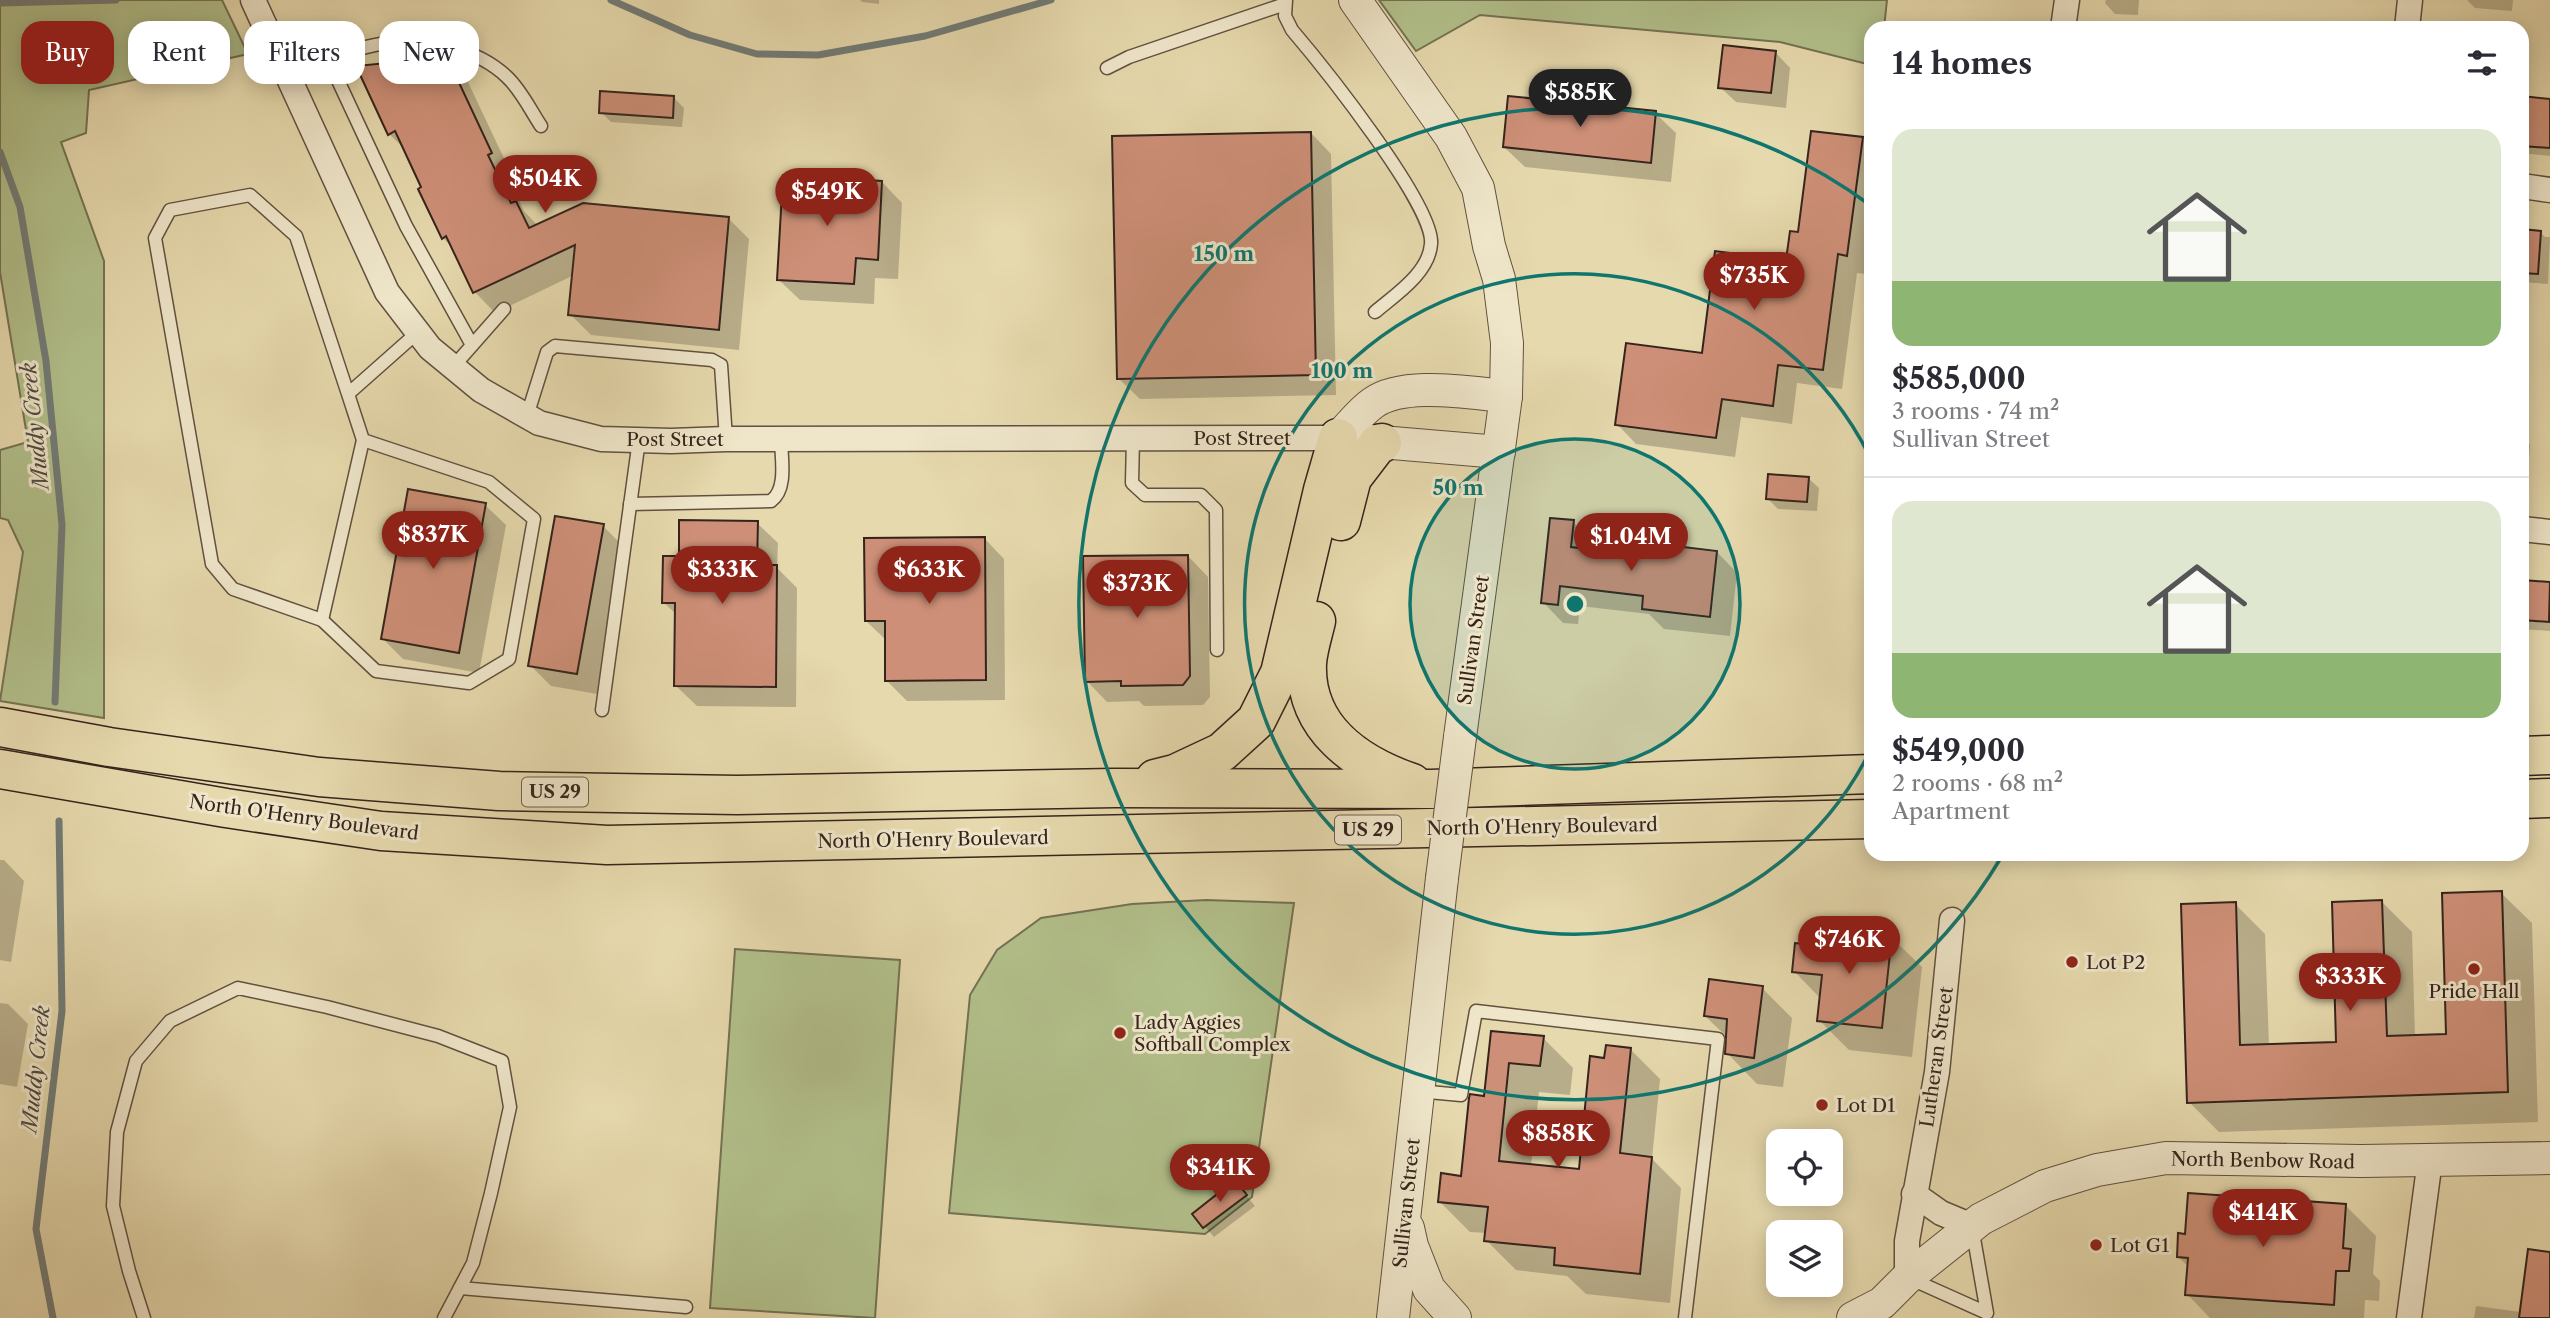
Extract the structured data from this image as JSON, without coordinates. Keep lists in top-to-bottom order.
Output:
{
  "streets": {
    "highway": ["US 29", "North O'Henry Boulevard"],
    "street": [
      "Post Street",
      "Sullivan Street",
      "Lutheran Street",
      "North Benbow Road"
    ]
  },
  "crossings": [
    ["Post Street", "Sullivan Street"],
    ["Lutheran Street", "North Benbow Road"]
  ],
  "water": ["Muddy Creek"],
  "places": [
    "Lot P2",
    "Pride Hall",
    "Lady Aggies Softball Complex",
    "Lot D1",
    "Lot G1"
  ],
  "page": {
    "chip": [
      "Buy",
      "Rent",
      "Filters",
      "New"
    ],
    "heading": "14 homes",
    "price": [
      "$585K",
      "$504K",
      "$549K",
      "$735K",
      "$837K",
      "$1.04M",
      "$333K",
      "$633K",
      "$373K",
      "$746K",
      "$333K",
      "$858K",
      "$341K",
      "$414K"
    ],
    "list": [
      {
        "name": "$585,000",
        "note": "3 rooms · 74 m² · Sullivan Street"
      },
      {
        "name": "$549,000",
        "note": "2 rooms · 68 m² · Apartment"
      }
    ]
  },
  "rings": ["150 m", "100 m", "50 m"]
}
